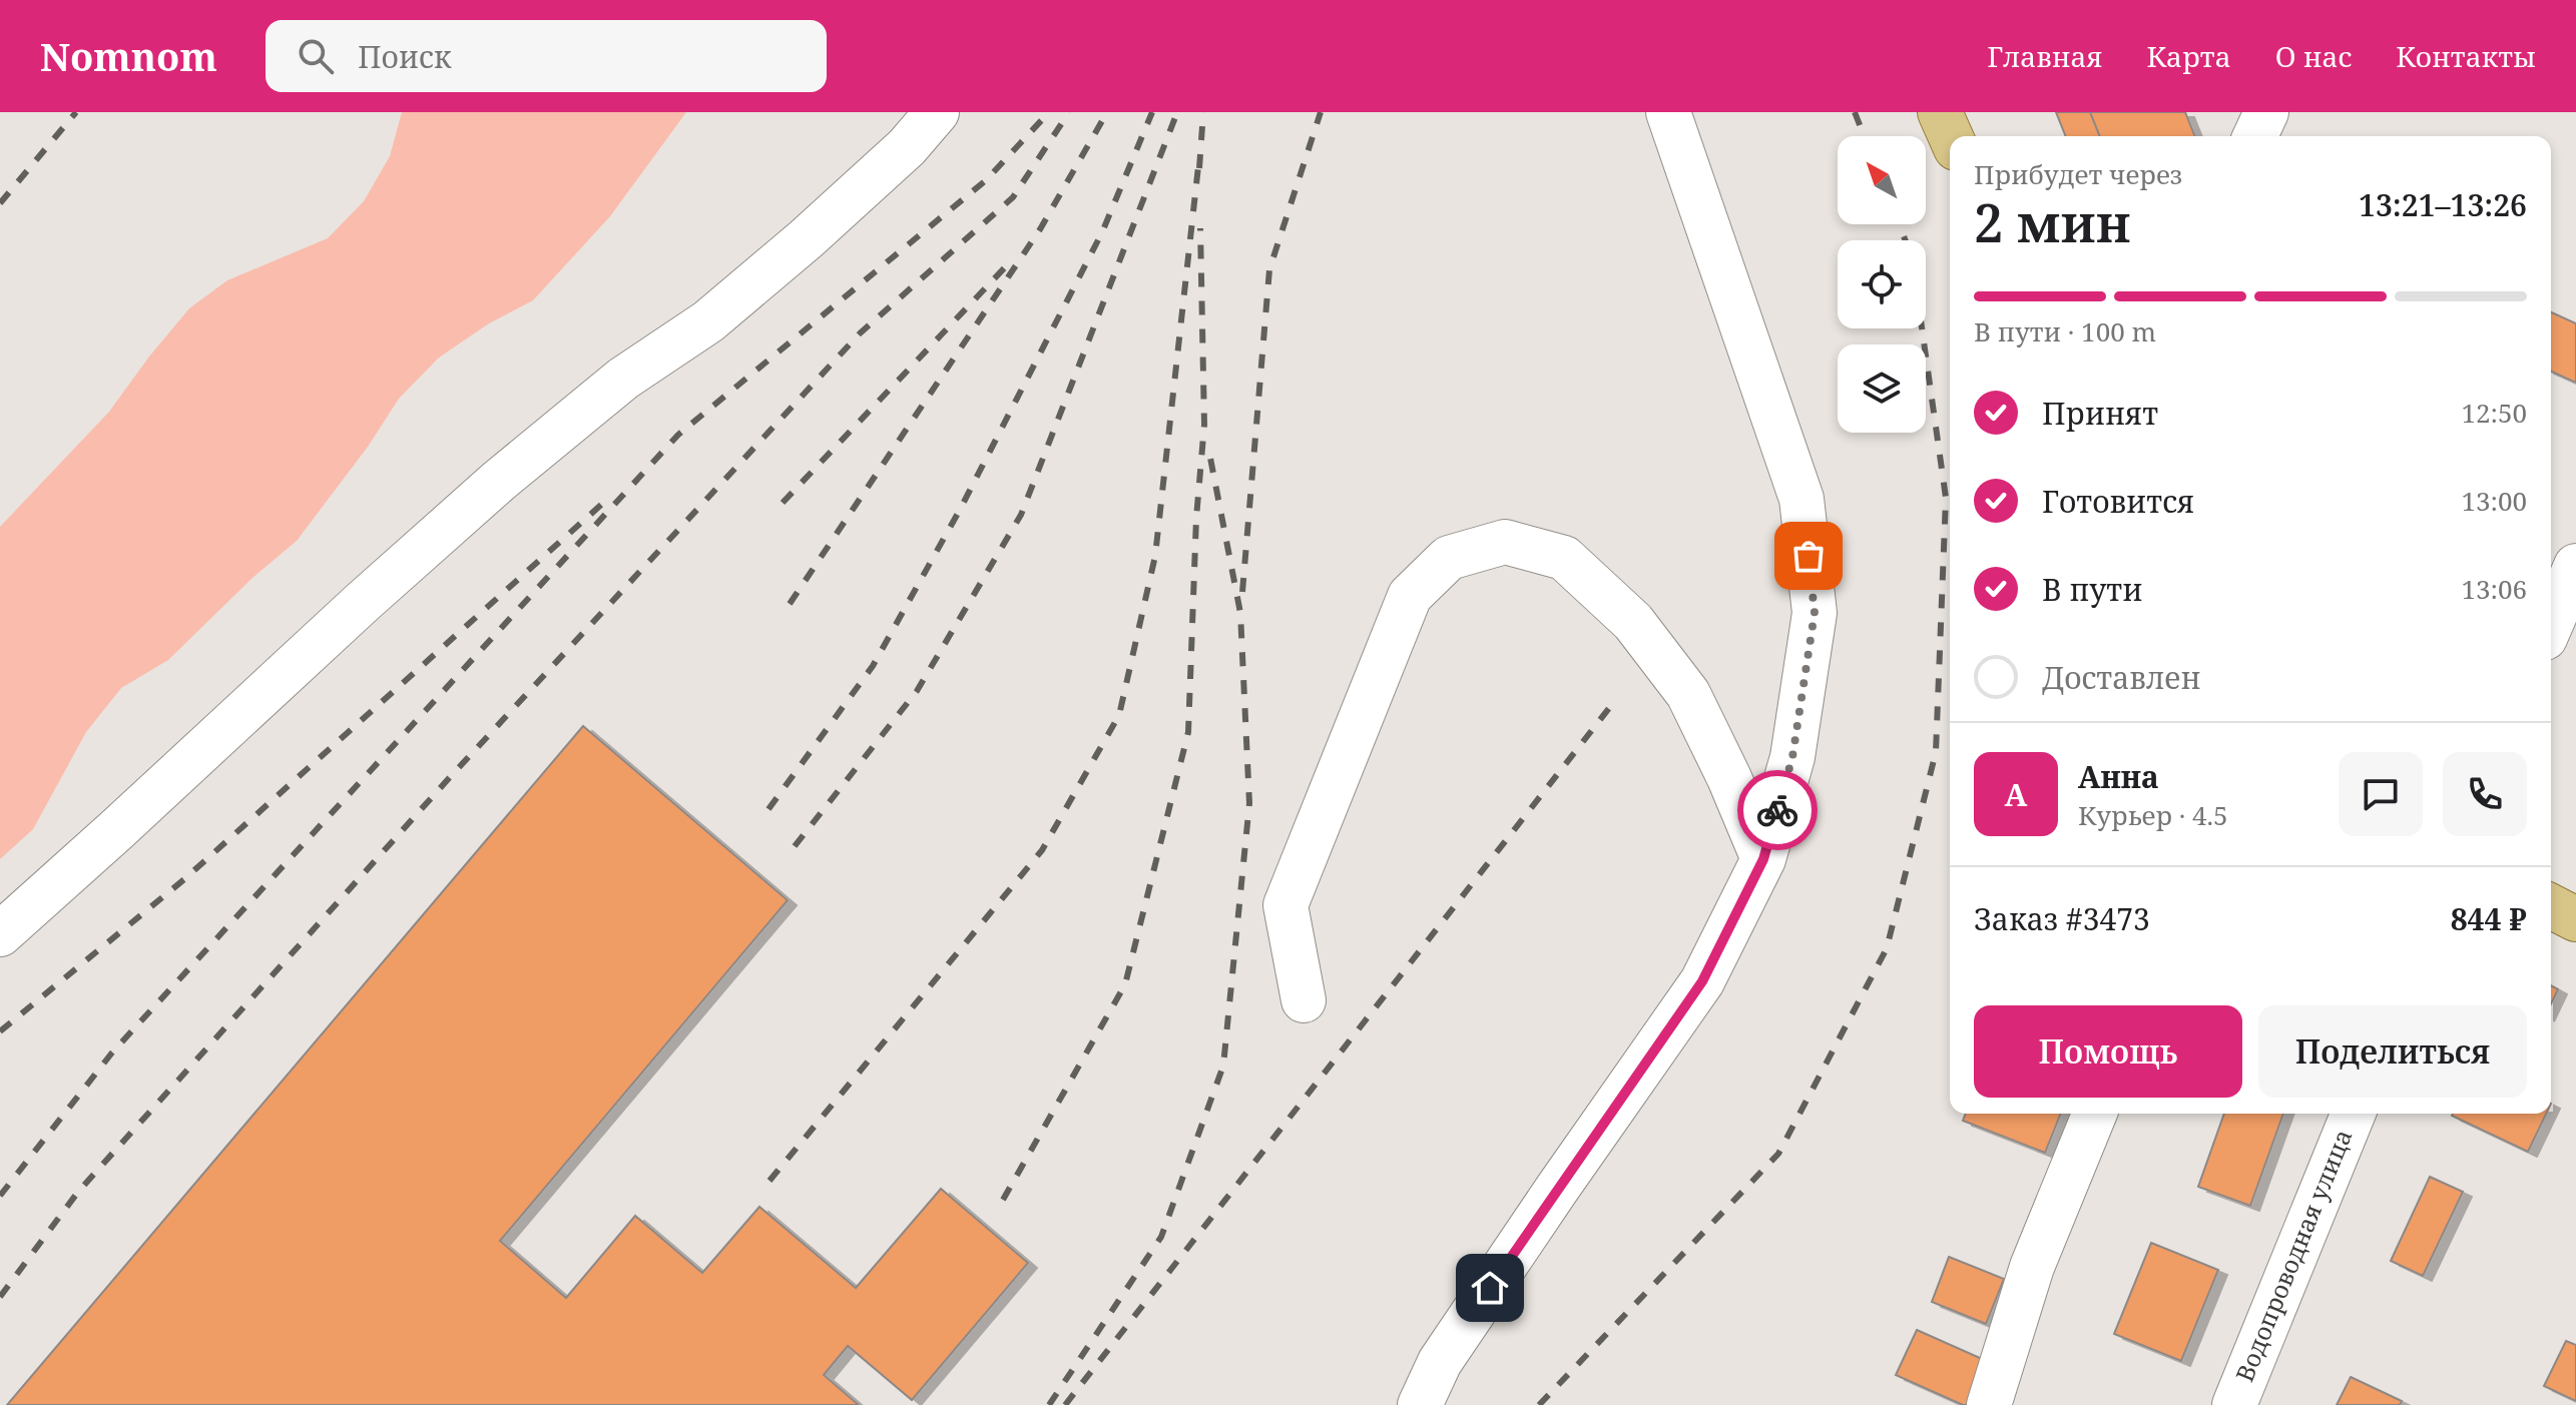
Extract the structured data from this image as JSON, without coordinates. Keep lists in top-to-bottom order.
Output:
{
  "streets": {
    "street": ["Водопроводная улица"]
  },
  "north": "top left",
  "page": {
    "header": "Nomnom",
    "search": "Поиск",
    "nav": [
      "Главная",
      "Карта",
      "О нас",
      "Контакты"
    ],
    "heading": ["2 мин", "Прибудет через", "13:21–13:26"],
    "panel": [
      "Анна",
      "Курьер · 4.5",
      "Заказ #3473",
      "844 ₽"
    ],
    "bar": "В пути · 100 m",
    "list": [
      ["Принят", "12:50"],
      ["Готовится", "13:00"],
      ["В пути", "13:06"],
      "Доставлен"
    ],
    "round": "А",
    "buttons": ["Помощь", "Поделиться"]
  }
}
